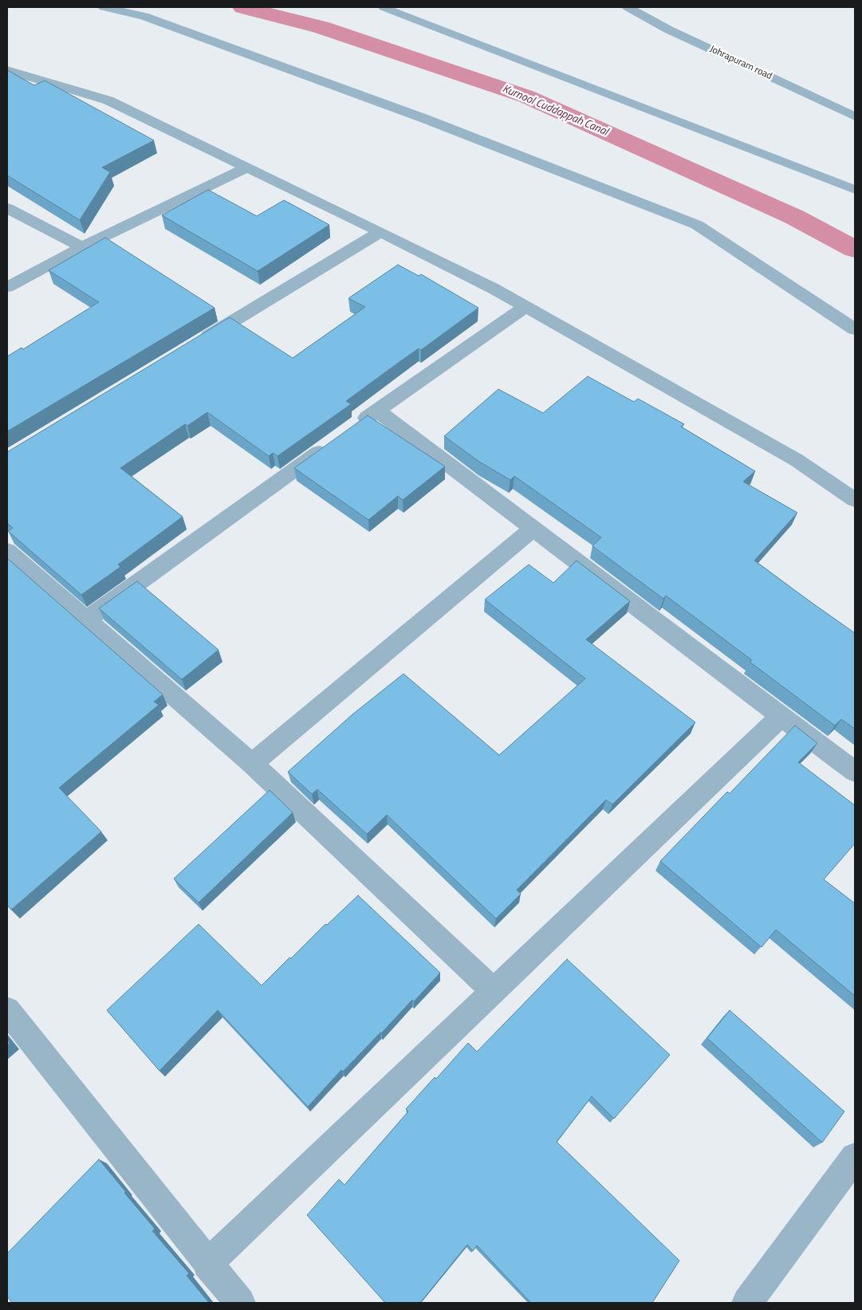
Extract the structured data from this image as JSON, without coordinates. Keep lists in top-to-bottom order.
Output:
{
  "streets": {
    "street": ["Johrapuram road"]
  },
  "water": ["Kurnool Cuddappah Canal"]
}
